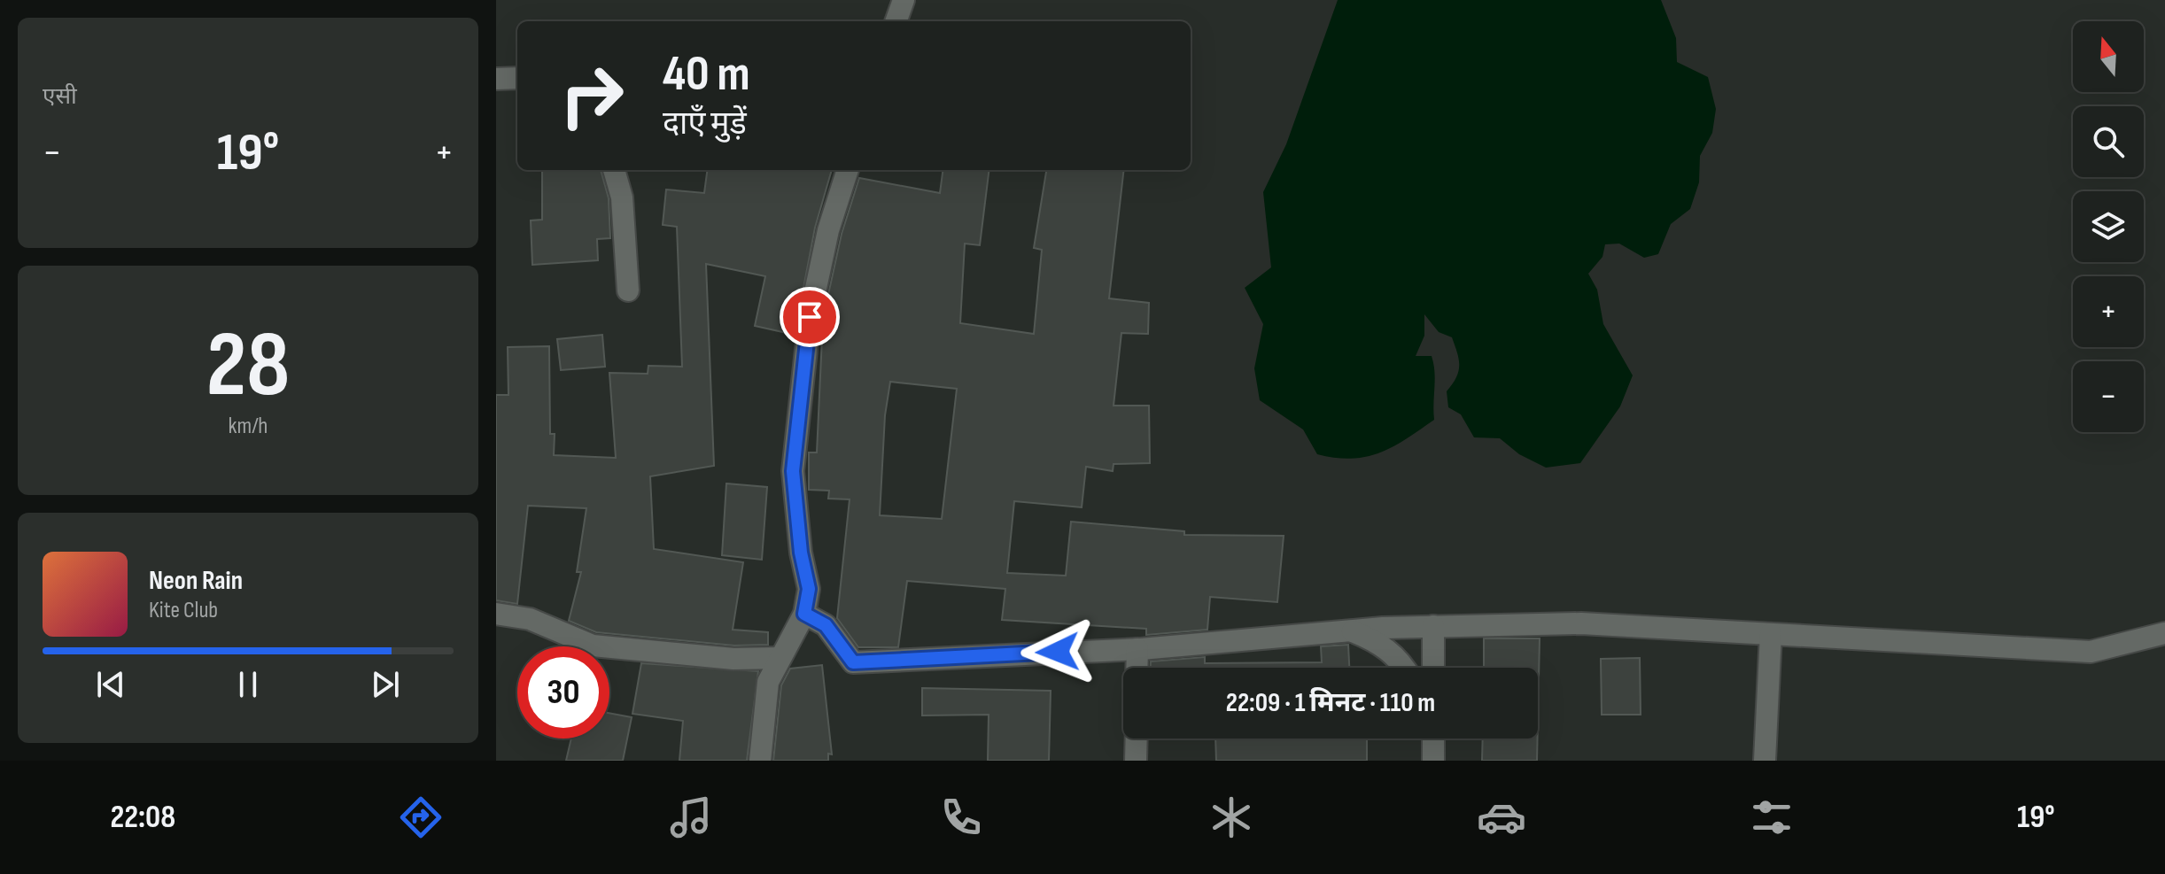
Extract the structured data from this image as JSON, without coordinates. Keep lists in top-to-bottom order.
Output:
{
  "north": "top",
  "page": {
    "tile": [
      "एसी",
      ["28", "km/h"]
    ],
    "map_buttons": ["+", "−"],
    "turn": ["40 m", "दाएँ मुड़ें"],
    "heat": ["−", "19°", "+"],
    "song": ["Neon Rain", "Kite Club"],
    "limit": "30",
    "trip": "22:09 · 1 मिनट · 110 m",
    "tabs": ["22:08", "19°"]
  }
}
